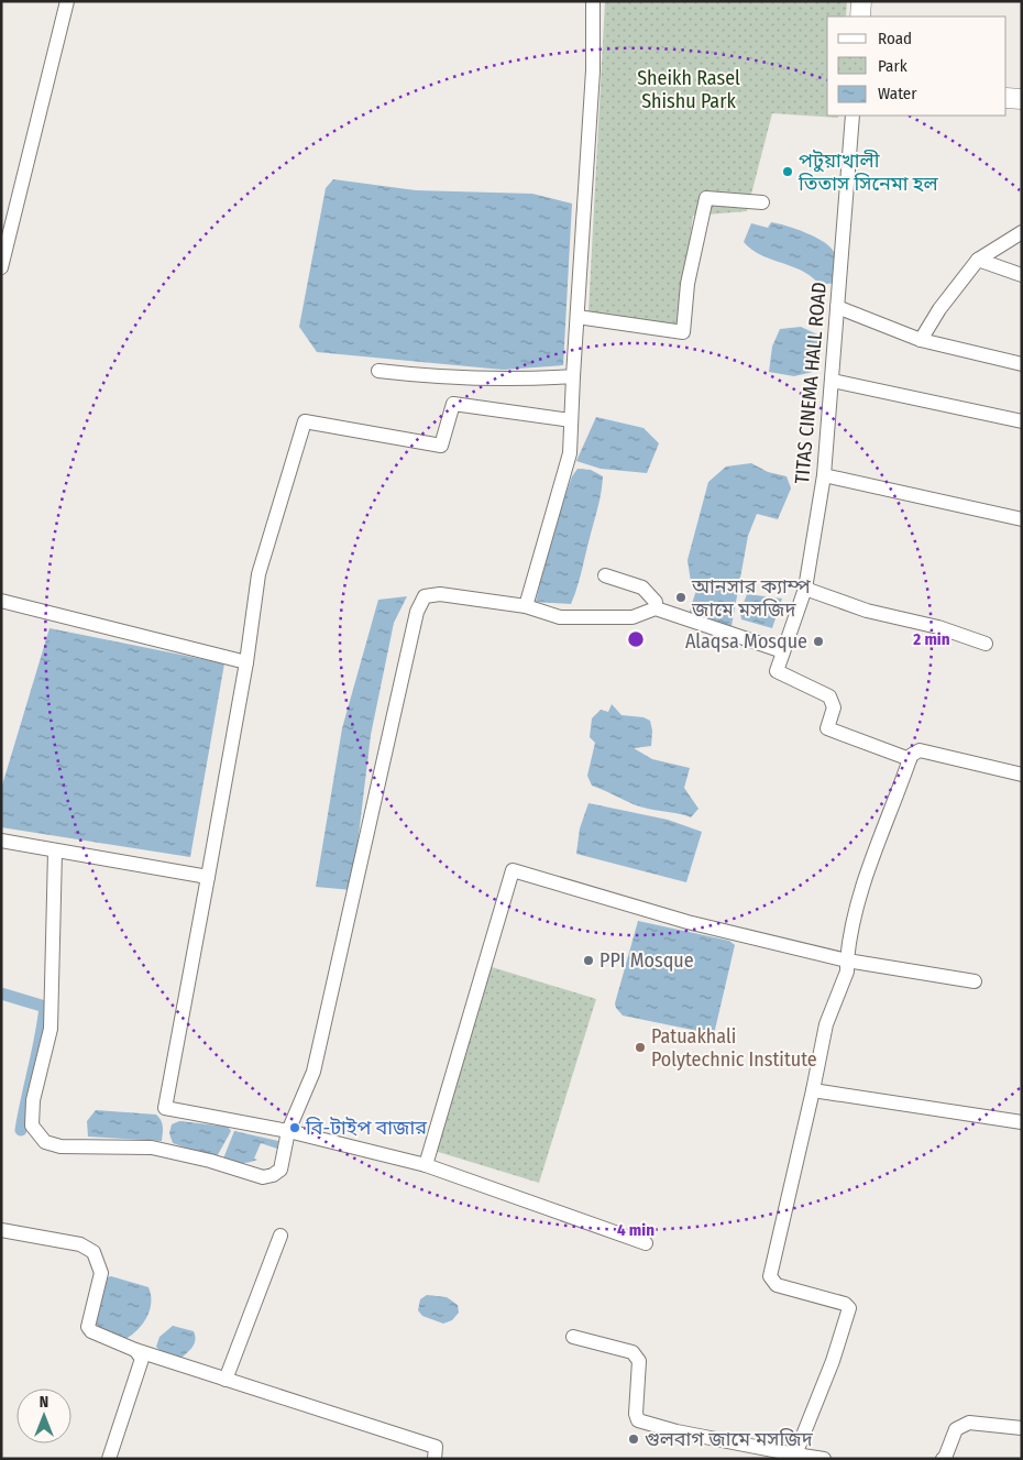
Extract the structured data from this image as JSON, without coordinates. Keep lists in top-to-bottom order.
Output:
{
  "streets": {
    "street": ["TITAS CINEMA HALL ROAD"]
  },
  "parks": ["Sheikh Rasel Shishu Park"],
  "places": [
    "পটুয়াখালী তিতাস সিনেমা হল",
    "আনসার ক্যাম্প জামে মসজিদ",
    "Alaqsa Mosque",
    "PPI Mosque",
    "Patuakhali Polytechnic Institute",
    "বি-টাইপ বাজার",
    "গুলবাগ জামে মসজিদ"
  ],
  "legend": ["Road", "Park", "Water"],
  "north": "top",
  "rings": ["2 min", "4 min"]
}
